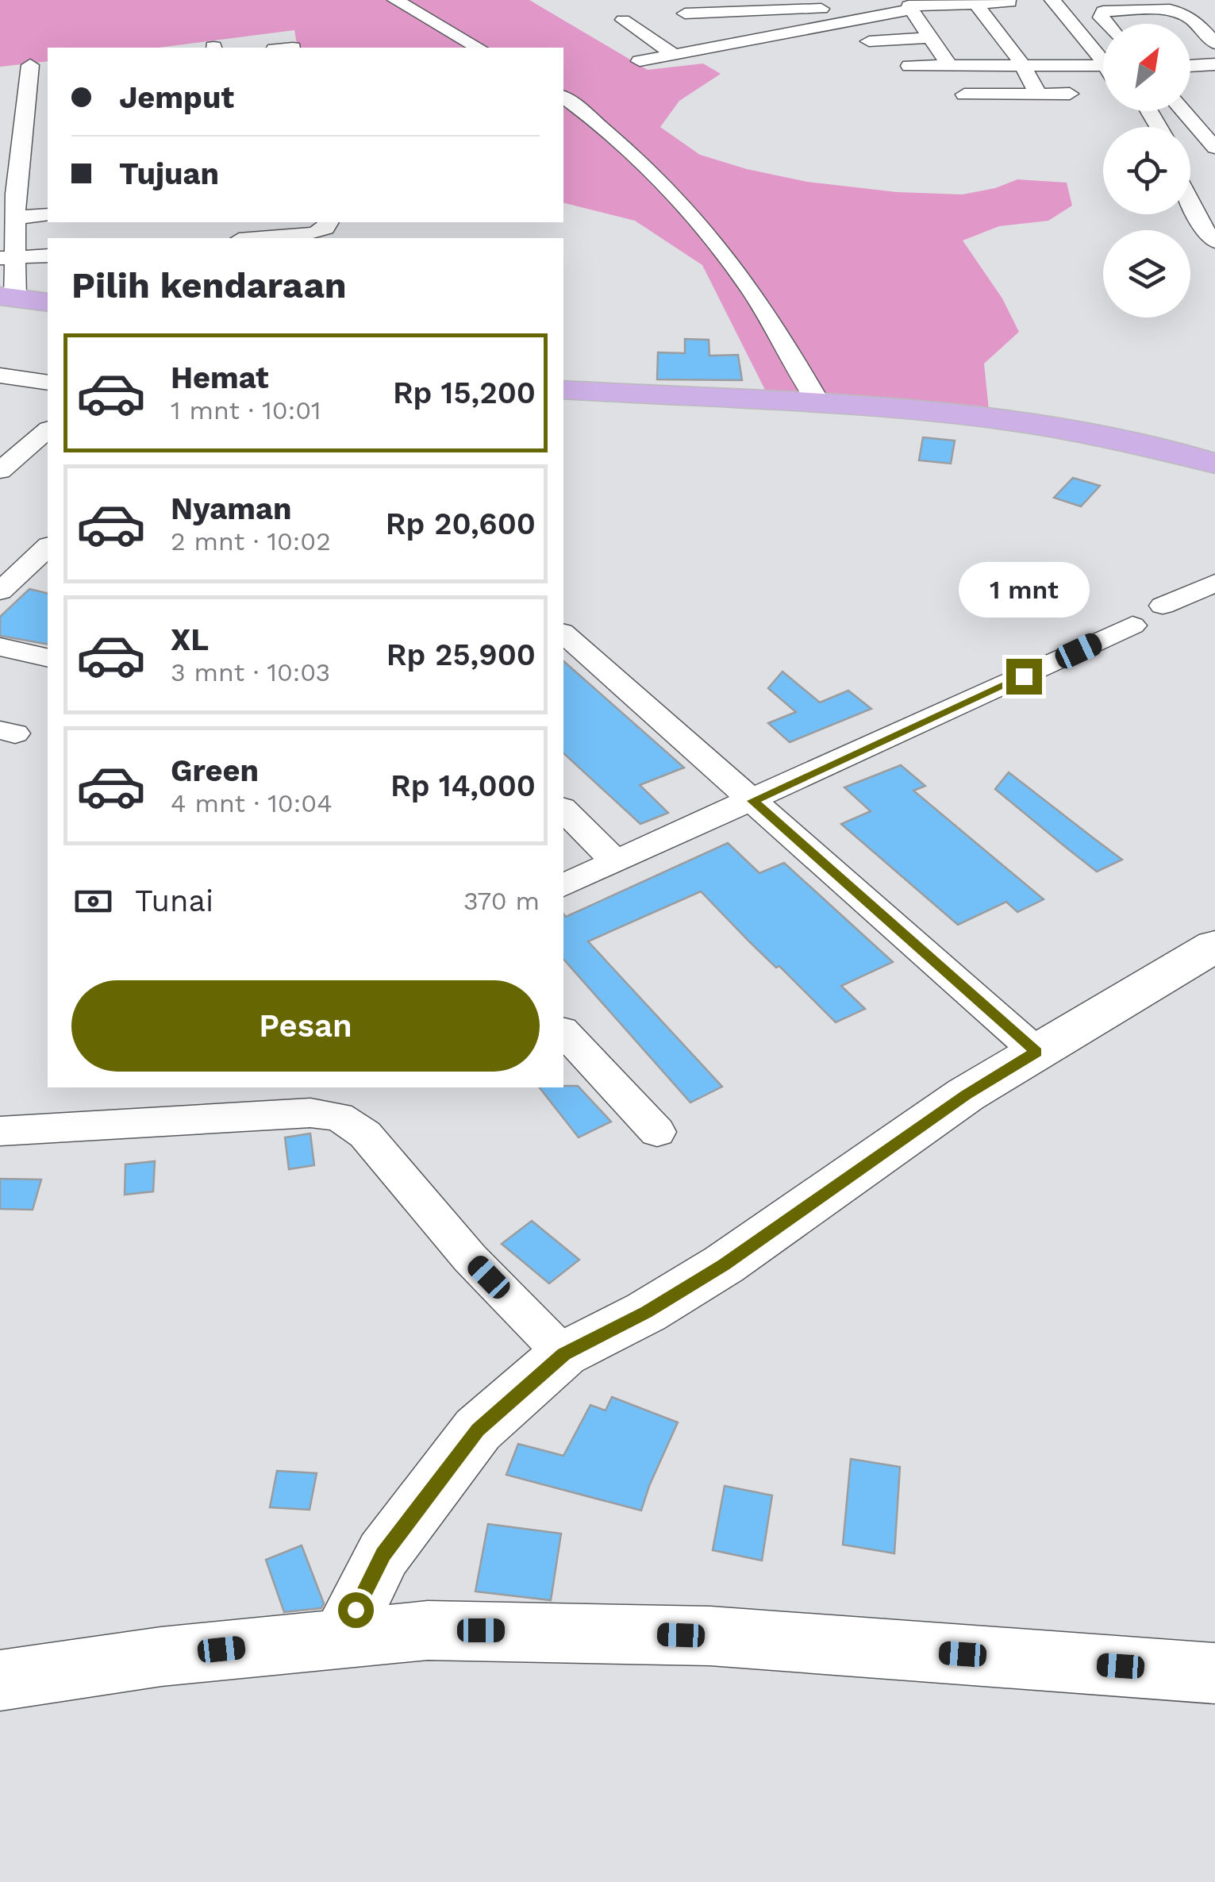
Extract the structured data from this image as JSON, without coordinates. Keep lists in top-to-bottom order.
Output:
{
  "north": "top right",
  "page": {
    "banner": ["Jemput", "Tujuan"],
    "heading": "Pilih kendaraan",
    "list": [
      {
        "name": "Hemat",
        "note": "1 mnt · 10:01",
        "value": "Rp 15,200"
      },
      {
        "name": "Nyaman",
        "note": "2 mnt · 10:02",
        "value": "Rp 20,600"
      },
      {
        "name": "XL",
        "note": "3 mnt · 10:03",
        "value": "Rp 25,900"
      },
      {
        "name": "Green",
        "note": "4 mnt · 10:04",
        "value": "Rp 14,000"
      }
    ],
    "bubble": "1 mnt",
    "pay": ["Tunai", "370 m"],
    "buttons": "Pesan"
  }
}
